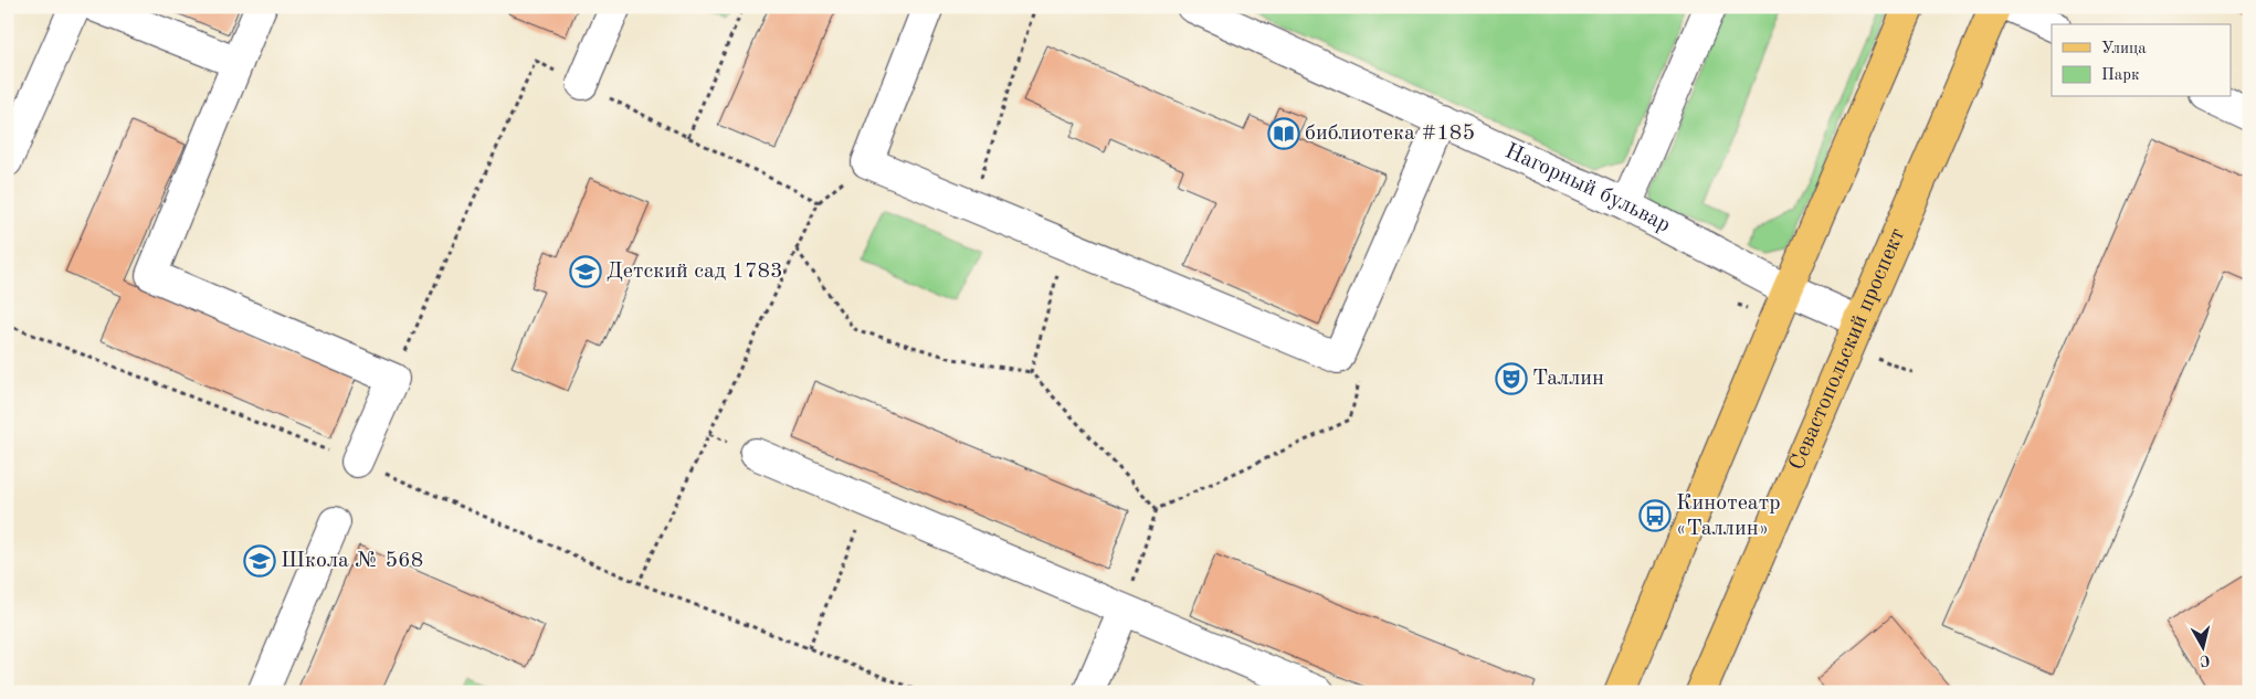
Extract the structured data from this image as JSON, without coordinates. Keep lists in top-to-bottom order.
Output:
{
  "streets": {
    "main road": ["Севастопольский проспект"],
    "street": ["Нагорный бульвар"]
  },
  "crossings": [
    ["Нагорный бульвар", "Севастопольский проспект"]
  ],
  "places": {
    "library": ["библиотека #185"],
    "school or university": ["Детский сад 1783", "Школа № 568"],
    "theatre": ["Таллин"],
    "bus stop": ["Кинотеатр «Таллин»"]
  },
  "legend": ["Улица", "Парк"],
  "north": "bottom"
}
